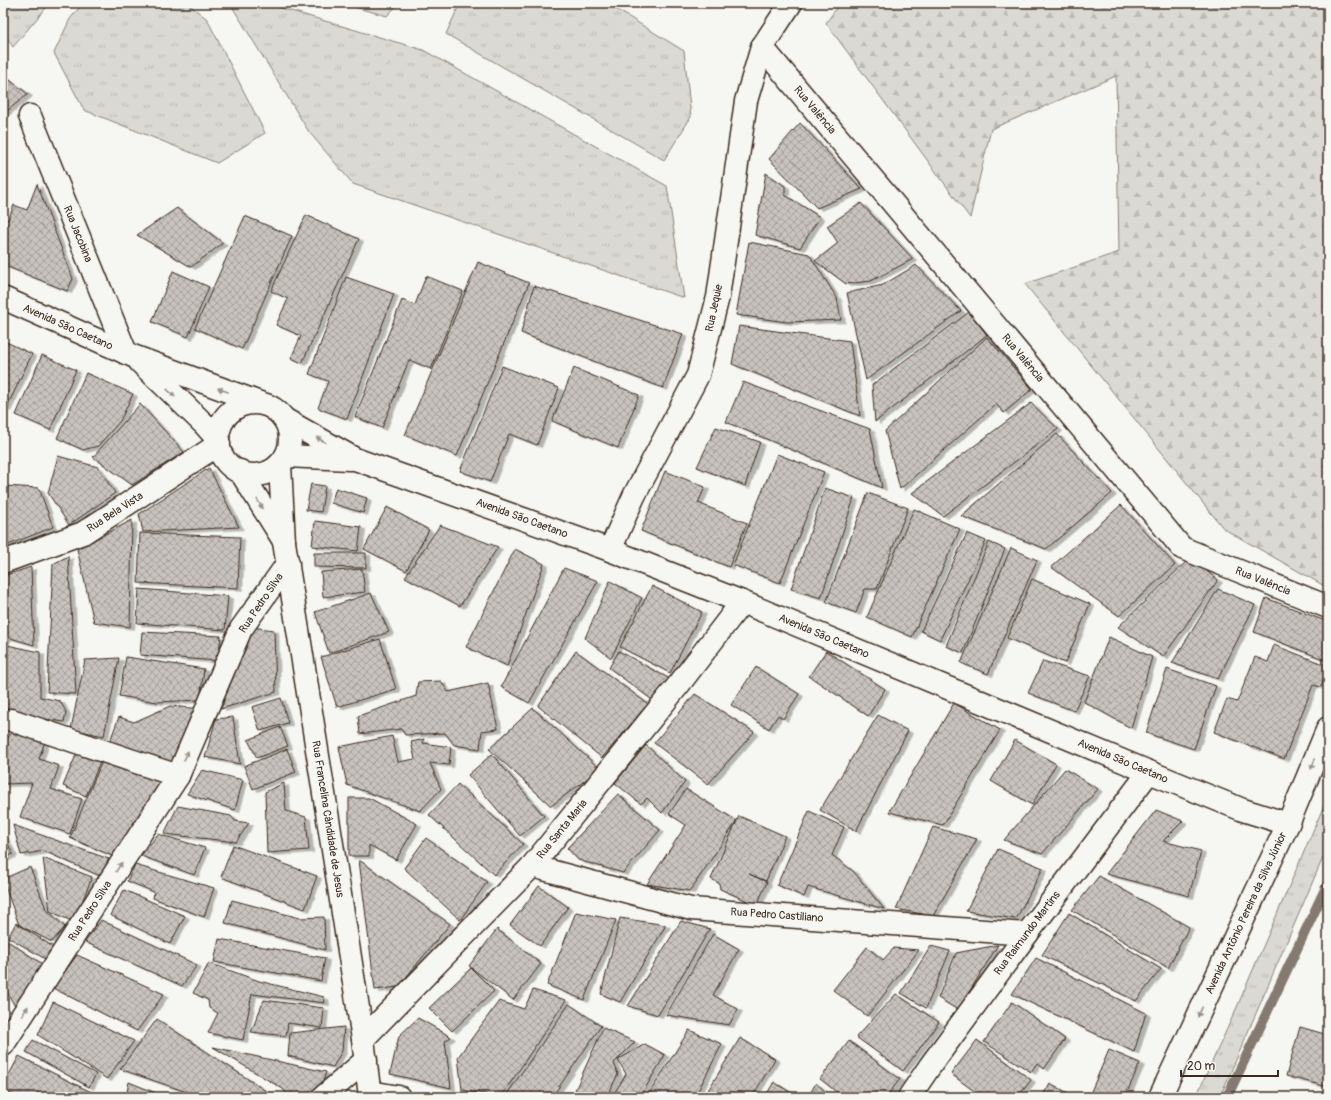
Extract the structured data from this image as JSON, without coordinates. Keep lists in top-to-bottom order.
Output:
{
  "streets": {
    "street": [
      "Rua Valência",
      "Rua Jacobina",
      "Rua Jequie",
      "Avenida São Caetano",
      "Rua Bela Vista",
      "Rua Pedro Silva",
      "Rua Francelina Cândidade de Jesus",
      "Rua Santa Maria",
      "Avenida Antônio Pereira da Silva Júnior",
      "Rua Pedro Castiliano",
      "Rua Raimundo Martins"
    ]
  },
  "crossings": [
    ["Rua Valência", "Rua Jequie"],
    ["Rua Jacobina", "Avenida São Caetano"],
    ["Rua Jequie", "Avenida São Caetano"],
    ["Avenida São Caetano", "Rua Bela Vista"],
    ["Avenida São Caetano", "Rua Santa Maria"],
    ["Avenida São Caetano", "Avenida Antônio Pereira da Silva Júnior"],
    ["Avenida São Caetano", "Rua Raimundo Martins"],
    ["Rua Pedro Silva", "Rua Francelina Cândidade de Jesus"],
    ["Rua Francelina Cândidade de Jesus", "Rua Santa Maria"],
    ["Rua Santa Maria", "Rua Pedro Castiliano"],
    ["Rua Pedro Castiliano", "Rua Raimundo Martins"]
  ],
  "one_way": ["Rua Pedro Silva", "Avenida Antônio Pereira da Silva Júnior"],
  "scale_bar": "20 m"
}
